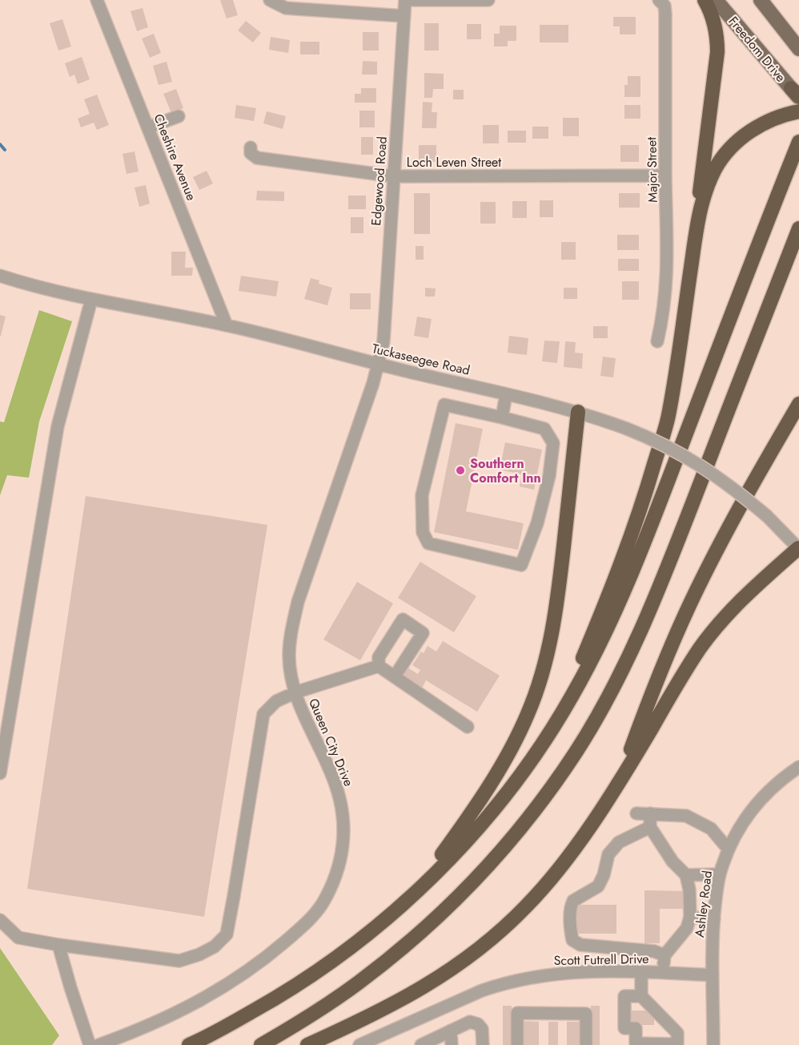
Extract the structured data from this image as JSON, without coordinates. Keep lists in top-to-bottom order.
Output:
{
  "streets": {
    "main road": ["Freedom Drive"],
    "street": [
      "Cheshire Avenue",
      "Loch Leven Street",
      "Major Street",
      "Edgewood Road",
      "Tuckaseegee Road",
      "Queen City Drive",
      "Ashley Road",
      "Scott Futrell Drive"
    ]
  },
  "crossings": [
    ["Cheshire Avenue", "Tuckaseegee Road"],
    ["Loch Leven Street", "Major Street"],
    ["Loch Leven Street", "Edgewood Road"],
    ["Edgewood Road", "Tuckaseegee Road"],
    ["Edgewood Road", "Queen City Drive"],
    ["Tuckaseegee Road", "Queen City Drive"],
    ["Ashley Road", "Scott Futrell Drive"]
  ],
  "places": ["Southern Comfort Inn"]
}
